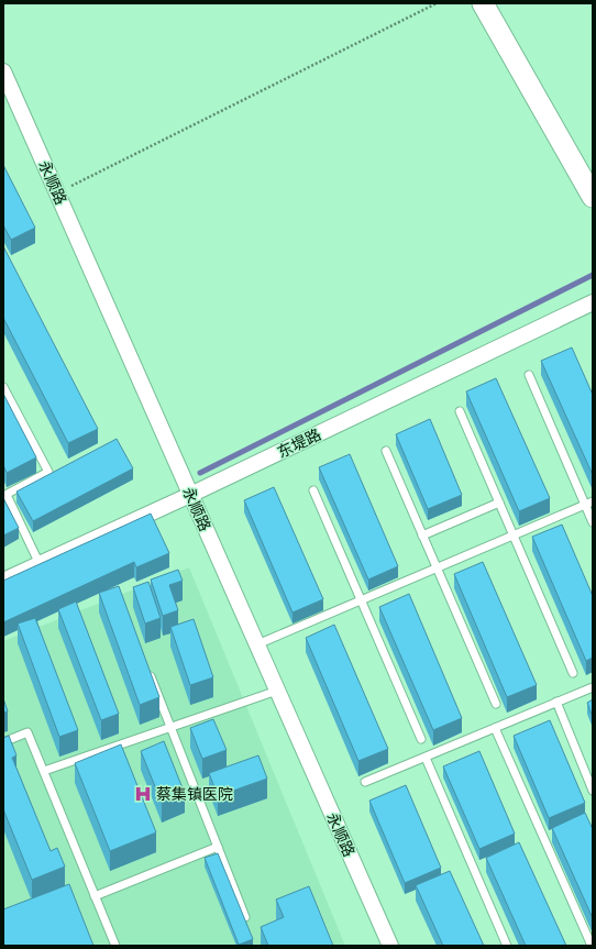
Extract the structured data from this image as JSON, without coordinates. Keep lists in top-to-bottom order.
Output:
{
  "streets": {
    "street": ["永顺路", "东堤路"]
  },
  "crossings": [
    ["永顺路", "东堤路"]
  ],
  "places": {
    "hospital": ["蔡集镇医院"]
  }
}
